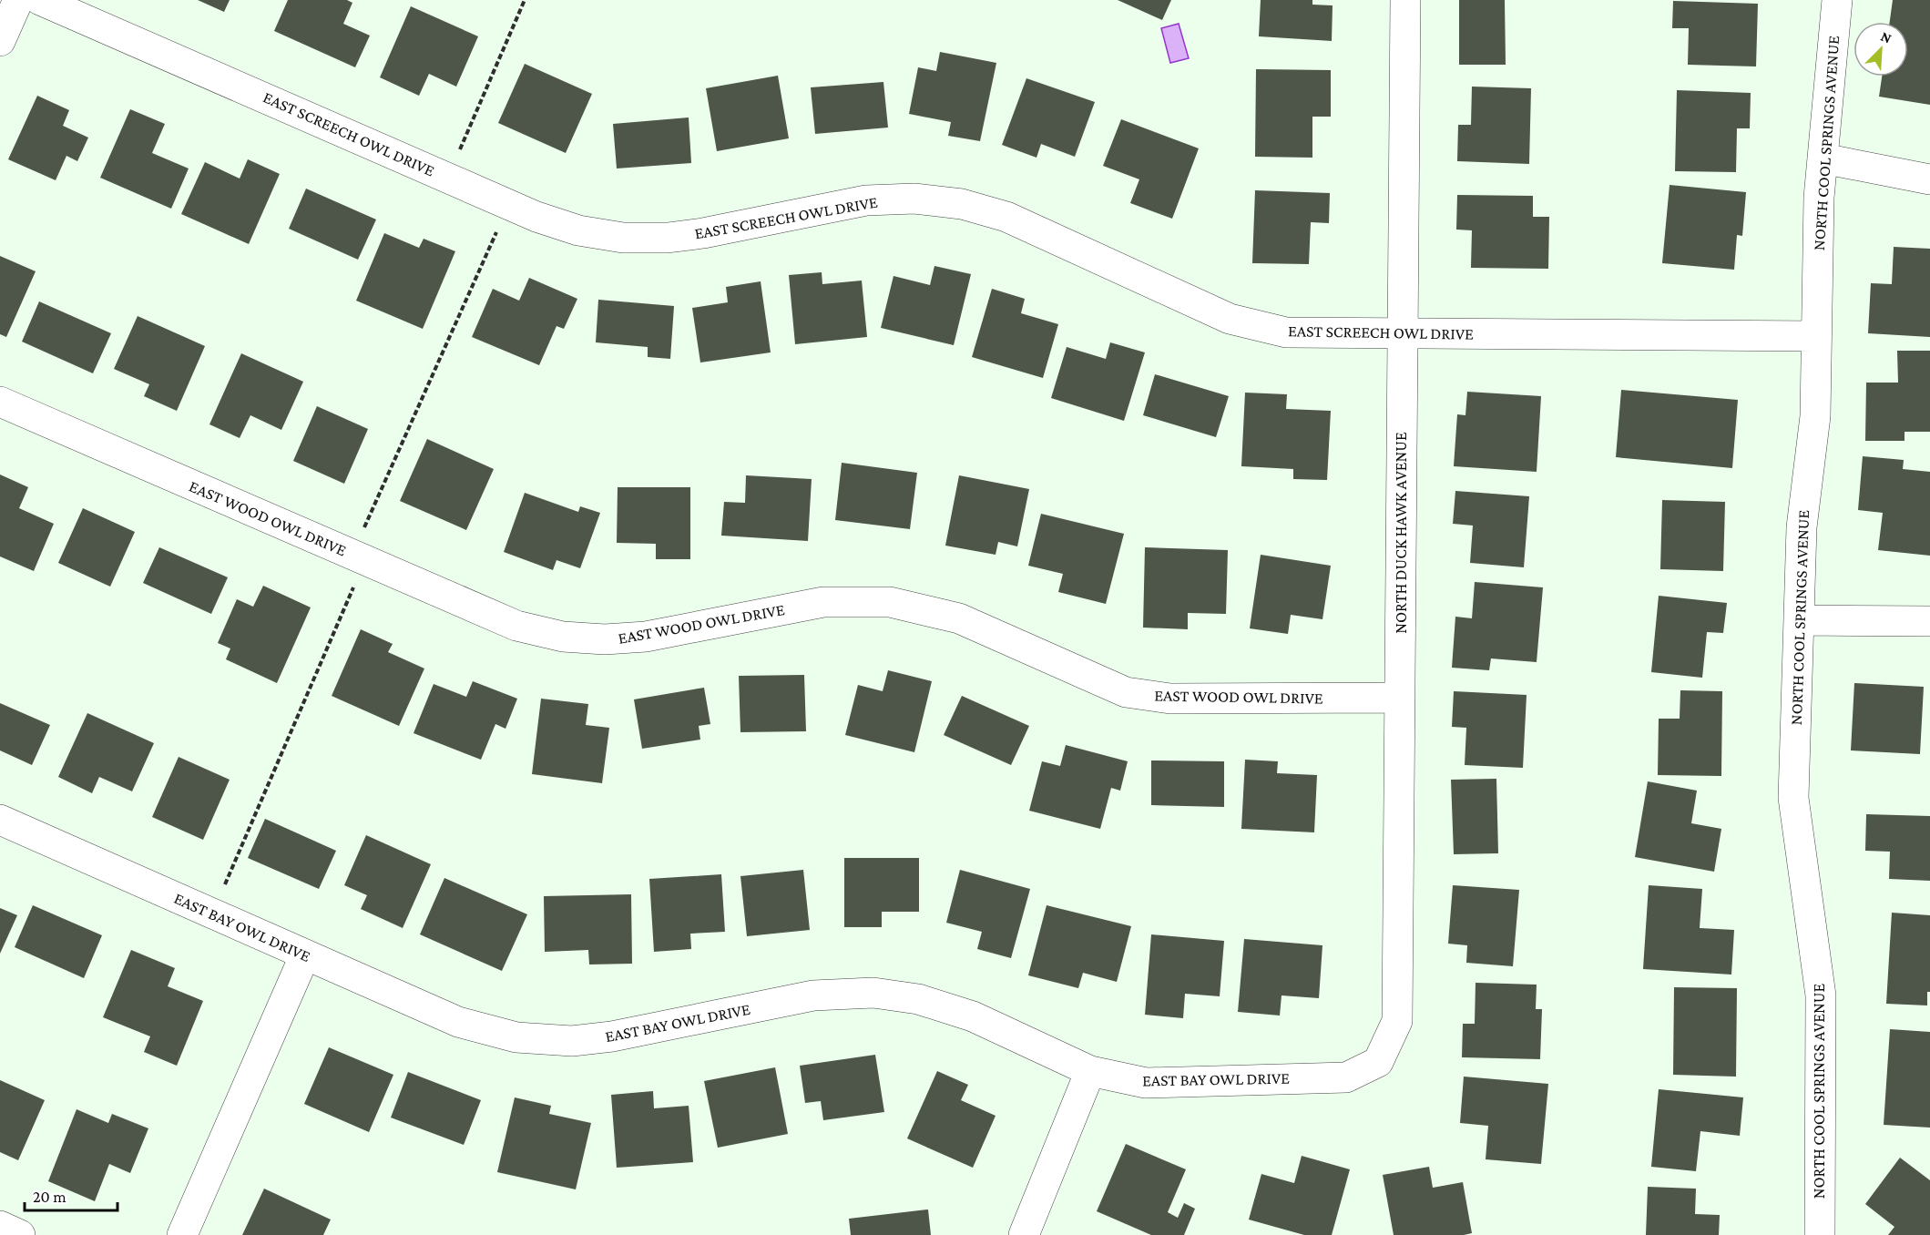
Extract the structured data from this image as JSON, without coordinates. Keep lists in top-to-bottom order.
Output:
{
  "streets": {
    "street": [
      "EAST SCREECH OWL DRIVE",
      "NORTH COOL SPRINGS AVENUE",
      "EAST WOOD OWL DRIVE",
      "NORTH DUCK HAWK AVENUE",
      "EAST BAY OWL DRIVE"
    ]
  },
  "crossings": [
    ["EAST SCREECH OWL DRIVE", "NORTH COOL SPRINGS AVENUE"],
    ["EAST SCREECH OWL DRIVE", "NORTH DUCK HAWK AVENUE"],
    ["EAST WOOD OWL DRIVE", "NORTH DUCK HAWK AVENUE"],
    ["NORTH DUCK HAWK AVENUE", "EAST BAY OWL DRIVE"]
  ],
  "scale_bar": "20 m",
  "north": "top right"
}
